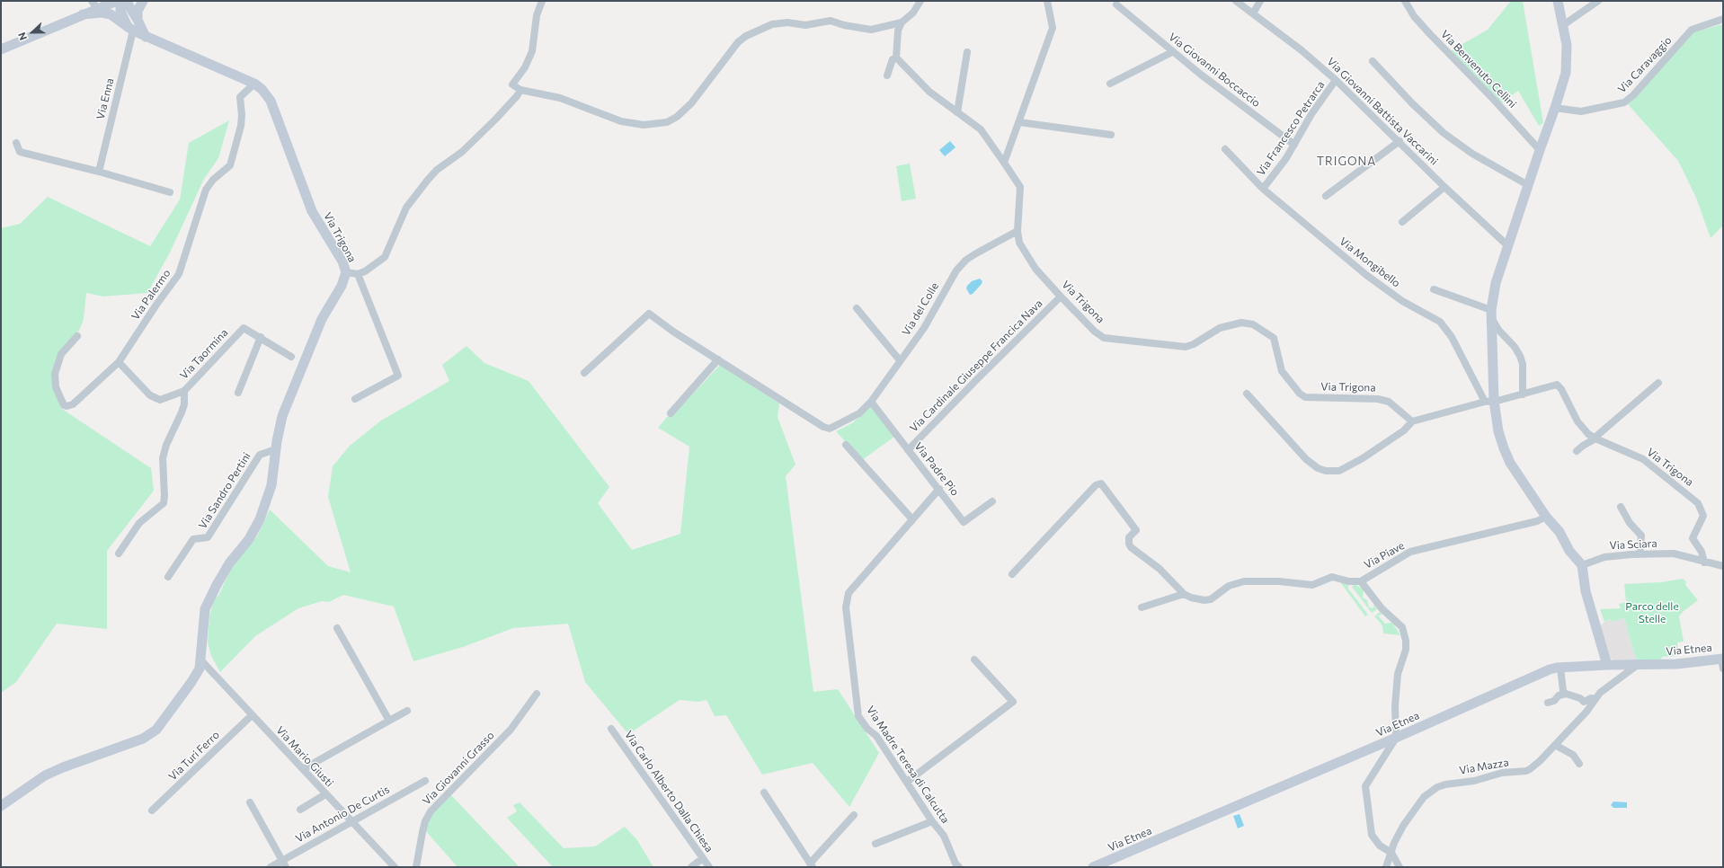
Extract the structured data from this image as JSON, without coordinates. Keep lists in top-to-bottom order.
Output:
{
  "streets": {
    "street": [
      "Via Caravaggio",
      "Via Benvenuto Cellini",
      "Via Giovanni Boccaccio",
      "Via Enna",
      "Via Giovanni Battista Vaccarini",
      "Via Francesco Petrarca",
      "Via Trigona",
      "Via Mongibello",
      "Via Palermo",
      "Via del Colle",
      "Via Taormina",
      "Via Cardinale Giuseppe Francica Nava",
      "Via Padre Pio",
      "Via Sandro Pertini",
      "Via Sciara",
      "Via Piave",
      "Via Etnea",
      "Via Turi Ferro",
      "Via Mario Giusti",
      "Via Madre Teresa di Calcutta",
      "Via Mazza",
      "Via Giovanni Grasso",
      "Via Carlo Alberto Dalla Chiesa",
      "Via Antonio De Curtis"
    ]
  },
  "crossings": [
    ["Via Giovanni Boccaccio", "Via Francesco Petrarca"],
    ["Via Enna", "Via Trigona"],
    ["Via Giovanni Battista Vaccarini", "Via Francesco Petrarca"],
    ["Via Francesco Petrarca", "Via Mongibello"],
    ["Via Trigona", "Via Mongibello"],
    ["Via Trigona", "Via Palermo"],
    ["Via Trigona", "Via del Colle"],
    ["Via Trigona", "Via Cardinale Giuseppe Francica Nava"],
    ["Via Trigona", "Via Sciara"],
    ["Via Palermo", "Via Taormina"],
    ["Via del Colle", "Via Padre Pio"],
    ["Via Cardinale Giuseppe Francica Nava", "Via Padre Pio"],
    ["Via Padre Pio", "Via Madre Teresa di Calcutta"],
    ["Via Piave", "Via Etnea"],
    ["Via Etnea", "Via Mazza"],
    ["Via Turi Ferro", "Via Mario Giusti"],
    ["Via Mario Giusti", "Via Antonio De Curtis"]
  ],
  "districts": ["TRIGONA"],
  "parks": ["Parco delle Stelle"],
  "north": "left"
}
